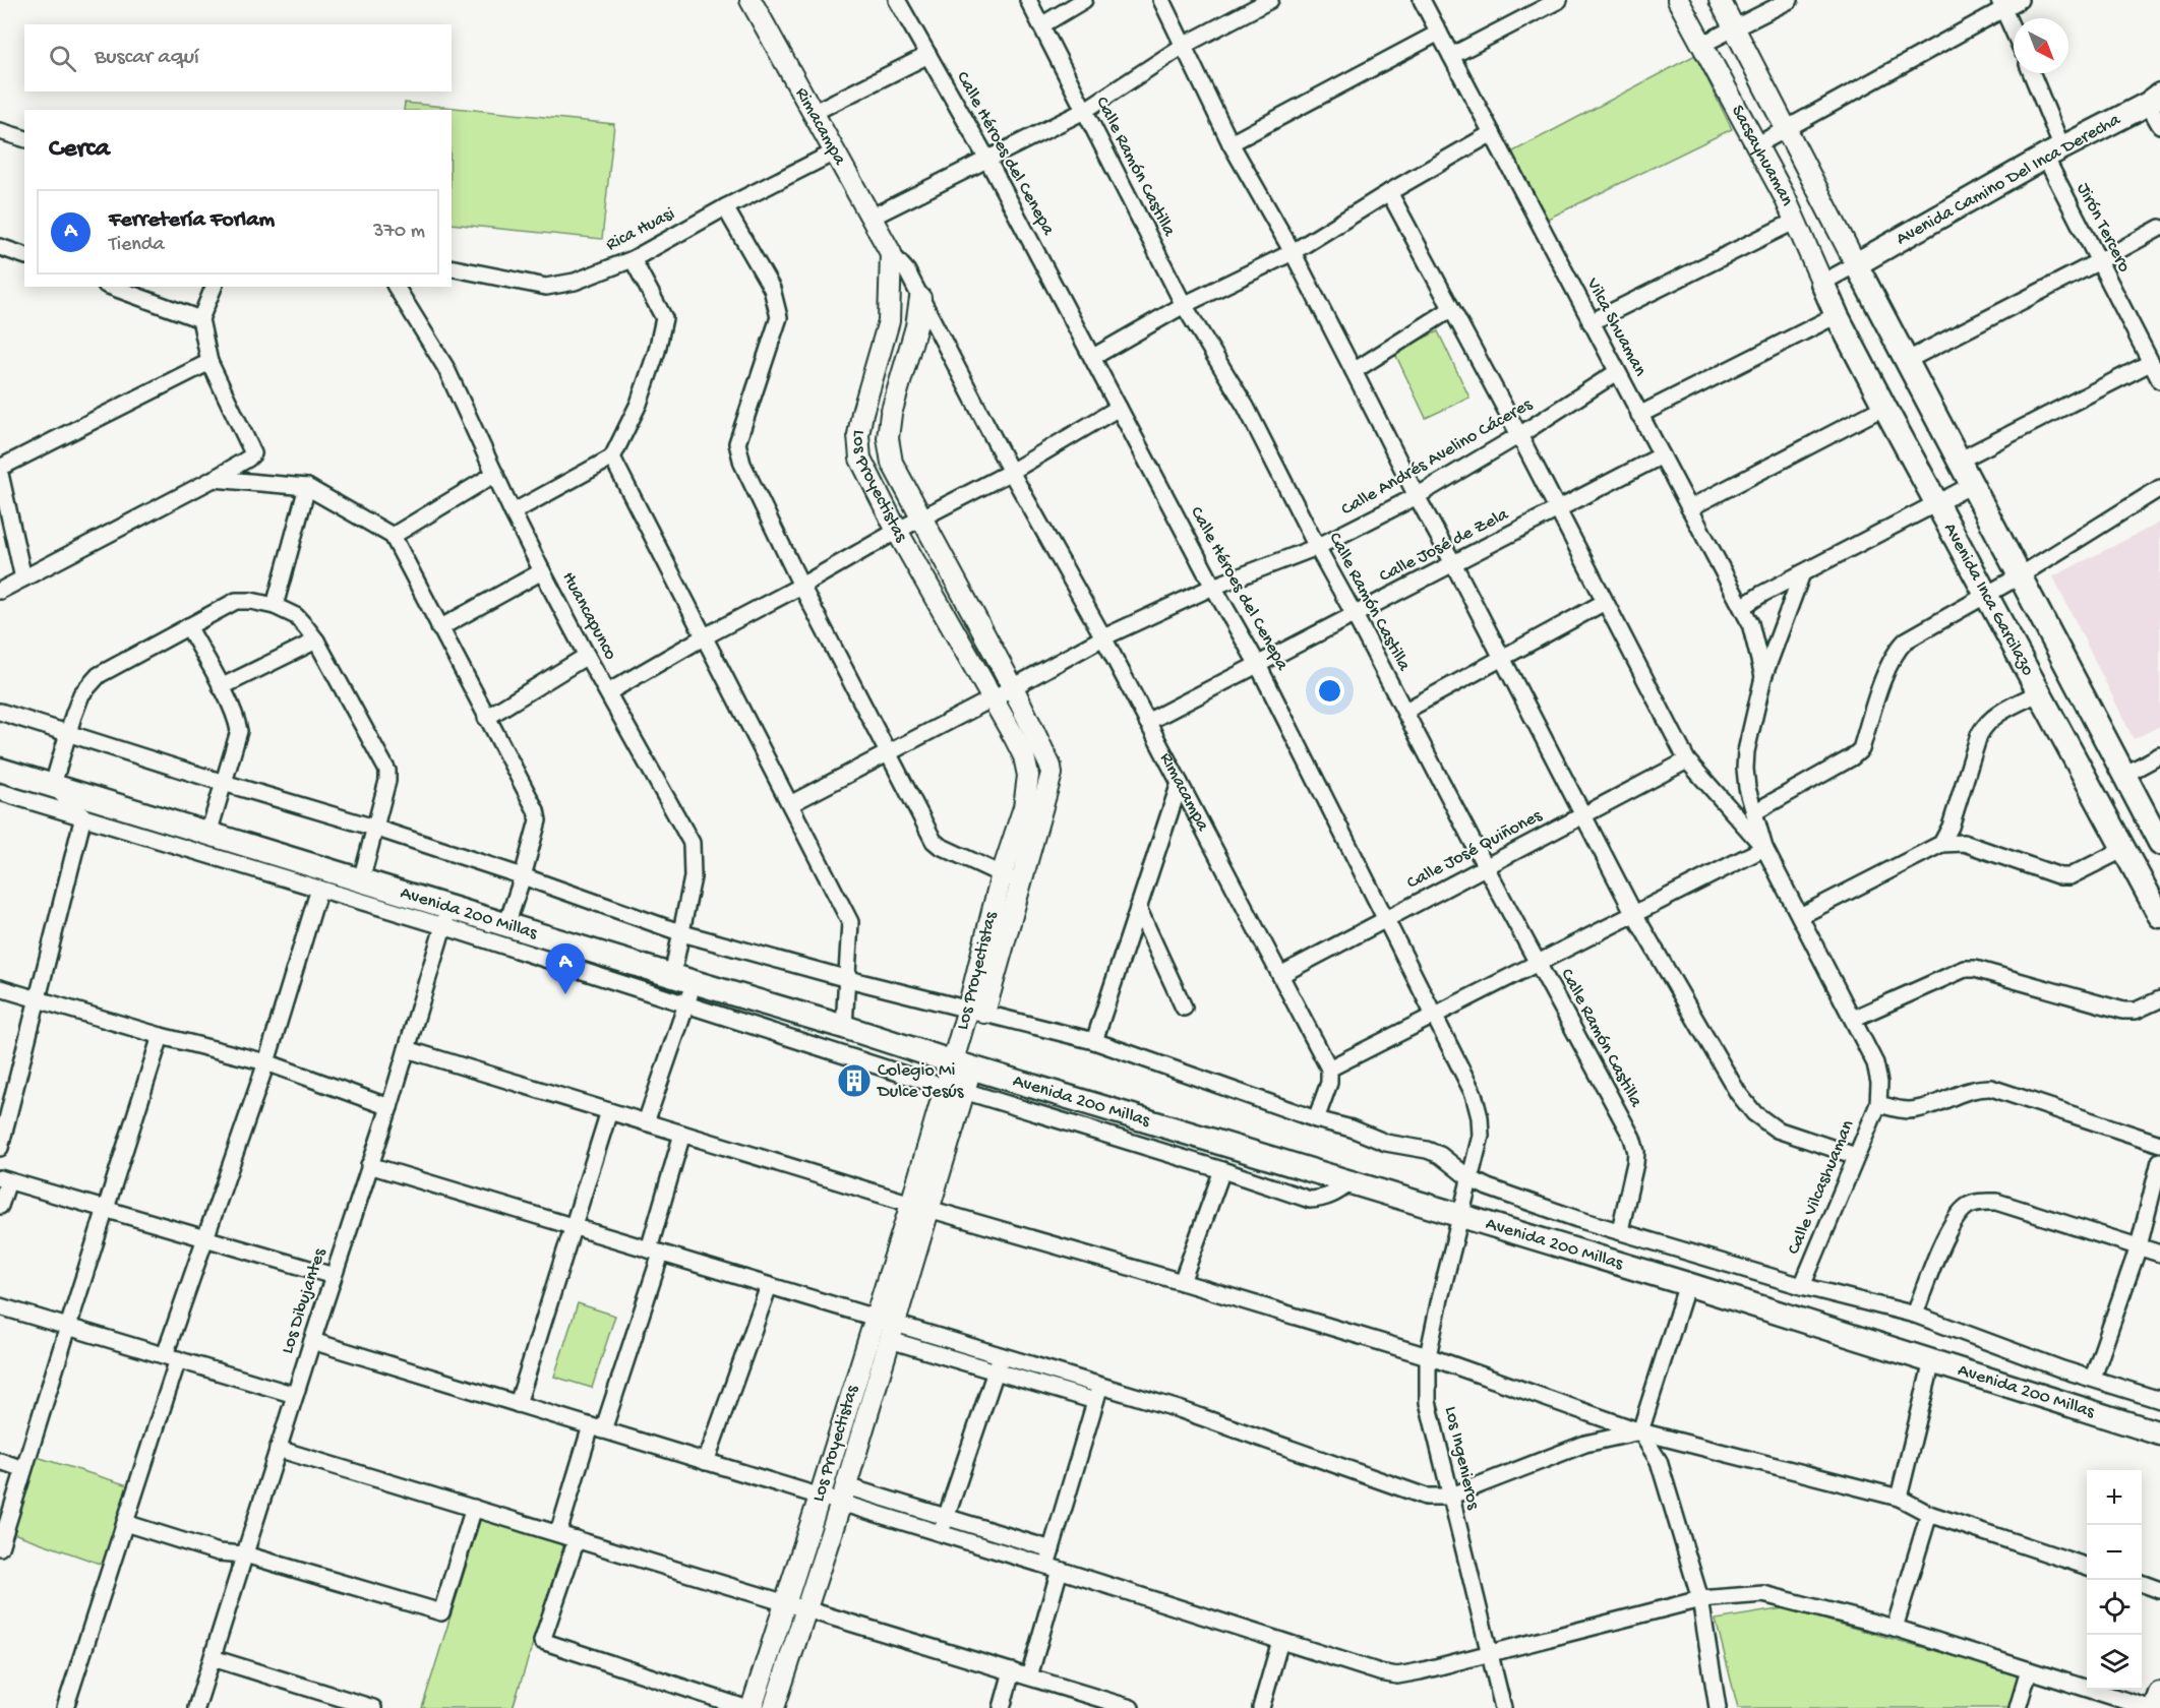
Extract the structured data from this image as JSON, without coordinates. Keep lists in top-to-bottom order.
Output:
{
  "streets": {
    "main road": ["Avenida Camino Del Inca Derecha", "Avenida Inca Garcilazo", "Avenida 200 Millas"],
    "street": [
      "Rimacampa",
      "Calle Héroes del Cenepa",
      "Sacsayhuaman",
      "Calle Ramón Castilla",
      "Jirón Tercero",
      "Rica Huasi",
      "Vilca Shuaman",
      "Calle Andrés Avelino Cáceres",
      "Los Proyectistas",
      "Calle José de Zela",
      "Huancapunco",
      "Calle José Quiñones",
      "Calle Vilcashuaman",
      "Los Dibujantes",
      "Los Ingenieros"
    ]
  },
  "crossings": [
    ["Rimacampa", "Rica Huasi"],
    ["Rimacampa", "Calle Andrés Avelino Cáceres"],
    ["Rimacampa", "Los Proyectistas"],
    ["Rimacampa", "Calle José de Zela"],
    ["Rimacampa", "Calle José Quiñones"],
    ["Calle Héroes del Cenepa", "Calle Andrés Avelino Cáceres"],
    ["Calle Héroes del Cenepa", "Calle José de Zela"],
    ["Calle Héroes del Cenepa", "Calle José Quiñones"],
    ["Calle Héroes del Cenepa", "Avenida 200 Millas"],
    ["Calle Héroes del Cenepa", "Los Ingenieros"],
    ["Sacsayhuaman", "Avenida Inca Garcilazo"],
    ["Calle Ramón Castilla", "Calle Andrés Avelino Cáceres"],
    ["Calle Ramón Castilla", "Calle José de Zela"],
    ["Calle Ramón Castilla", "Calle José Quiñones"],
    ["Avenida Camino Del Inca Derecha", "Jirón Tercero"],
    ["Avenida Camino Del Inca Derecha", "Avenida Inca Garcilazo"],
    ["Vilca Shuaman", "Calle Andrés Avelino Cáceres"],
    ["Vilca Shuaman", "Calle José de Zela"],
    ["Calle Andrés Avelino Cáceres", "Los Proyectistas"],
    ["Los Proyectistas", "Avenida 200 Millas"],
    ["Huancapunco", "Avenida 200 Millas"],
    ["Avenida 200 Millas", "Los Dibujantes"],
    ["Avenida 200 Millas", "Los Ingenieros"]
  ],
  "places": {
    "building": ["Colegio Mi Dulce Jesús"]
  },
  "north": "bottom right",
  "page": {
    "search": "Buscar aquí",
    "heading": "Cerca",
    "list": [
      {
        "mark": "A",
        "name": "Ferretería Forlam",
        "note": "Tienda",
        "value": "370 m"
      }
    ],
    "pins": "A",
    "map_buttons": ["+", "−"]
  }
}
